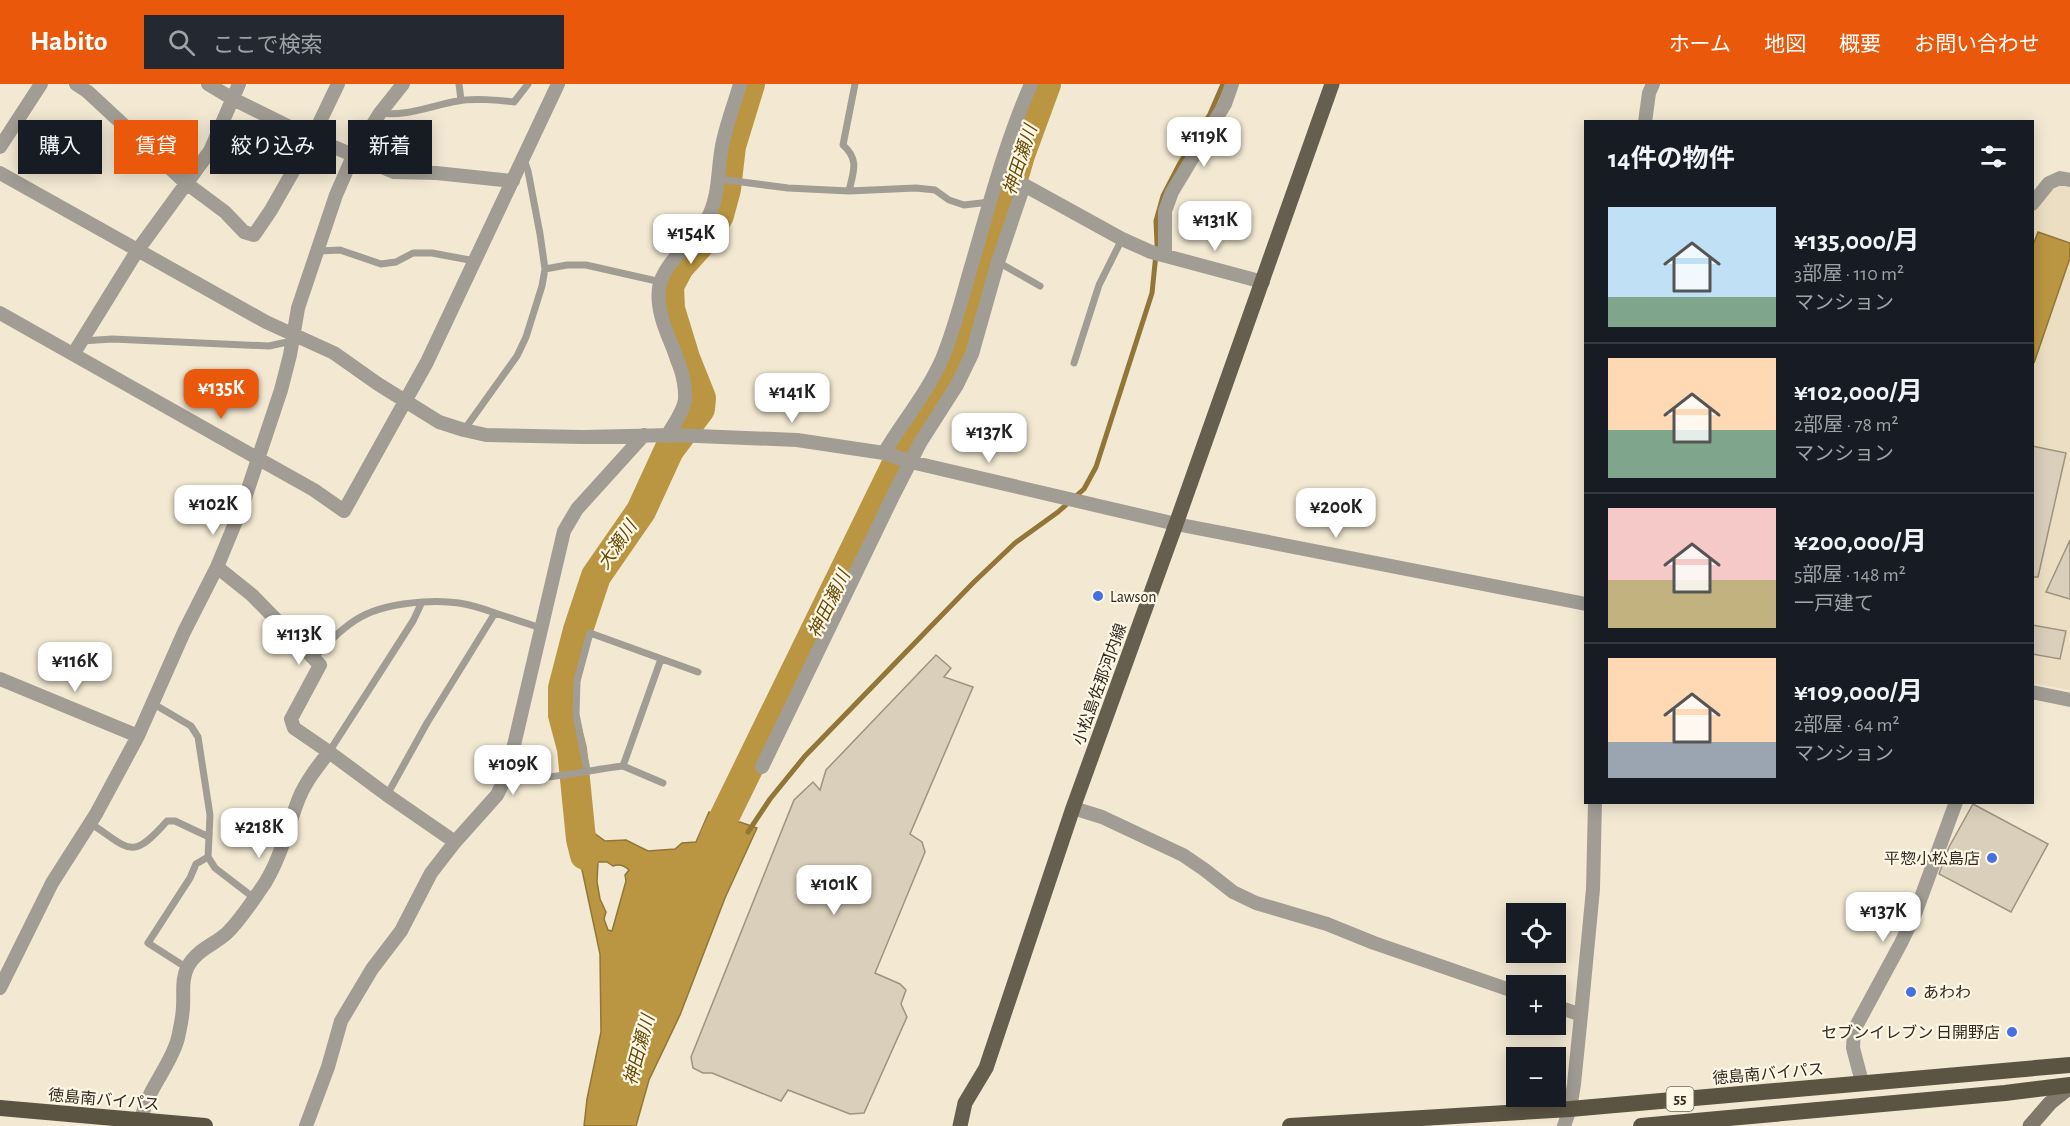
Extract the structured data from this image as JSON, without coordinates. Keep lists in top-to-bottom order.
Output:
{
  "streets": {
    "highway": ["徳島南バイパス", "55"],
    "main road": ["小松島佐那河内線"]
  },
  "water": ["神田瀬川", "大瀬川"],
  "places": [
    "Lawson",
    "平惣小松島店",
    "あわわ",
    "セブンイレブン 日開野店"
  ],
  "page": {
    "header": "Habito",
    "search": "ここで検索",
    "nav": [
      "ホーム",
      "地図",
      "概要",
      "お問い合わせ"
    ],
    "price": [
      "¥119K",
      "¥131K",
      "¥154K",
      "¥135K",
      "¥141K",
      "¥137K",
      "¥102K",
      "¥200K",
      "¥113K",
      "¥116K",
      "¥109K",
      "¥218K",
      "¥101K",
      "¥137K"
    ],
    "chip": [
      "購入",
      "賃貸",
      "絞り込み",
      "新着"
    ],
    "heading": "14件の物件",
    "list": [
      {
        "name": "¥135,000/月",
        "note": "3部屋 · 110 m² · マンション"
      },
      {
        "name": "¥102,000/月",
        "note": "2部屋 · 78 m² · マンション"
      },
      {
        "name": "¥200,000/月",
        "note": "5部屋 · 148 m² · 一戸建て"
      },
      {
        "name": "¥109,000/月",
        "note": "2部屋 · 64 m² · マンション"
      }
    ],
    "map_buttons": ["+", "−"]
  }
}
